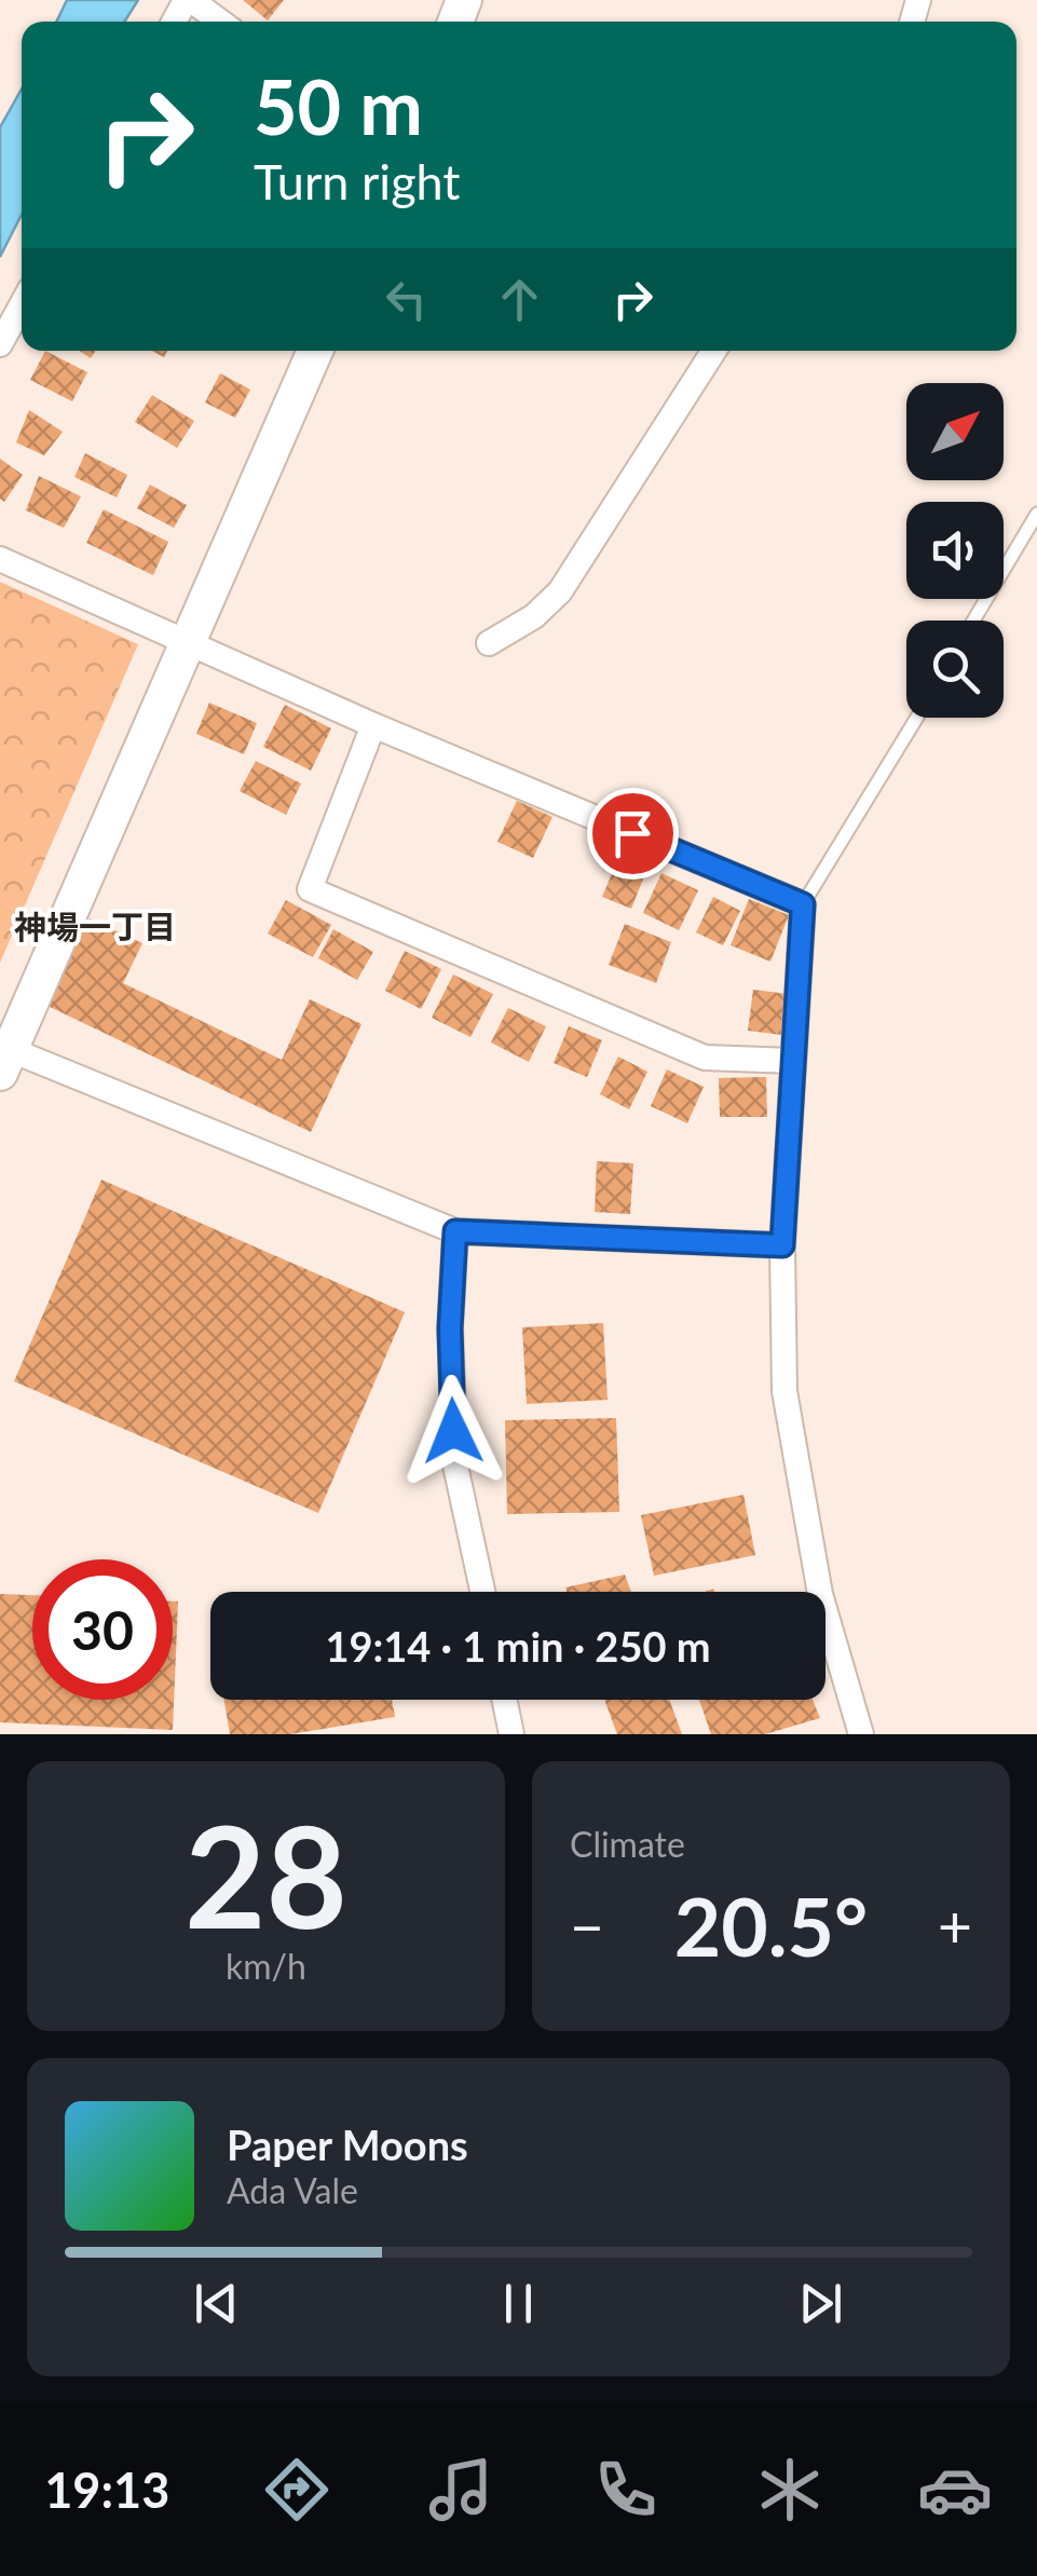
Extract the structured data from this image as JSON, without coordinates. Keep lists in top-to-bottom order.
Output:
{
  "districts": ["神場一丁目"],
  "north": "top right",
  "page": {
    "turn": ["50 m", "Turn right"],
    "limit": "30",
    "trip": "19:14 · 1 min · 250 m",
    "tile": [
      ["28", "km/h"],
      "Climate"
    ],
    "heat": ["−", "20.5°", "+"],
    "song": ["Paper Moons", "Ada Vale"],
    "tabs": "19:13"
  }
}
